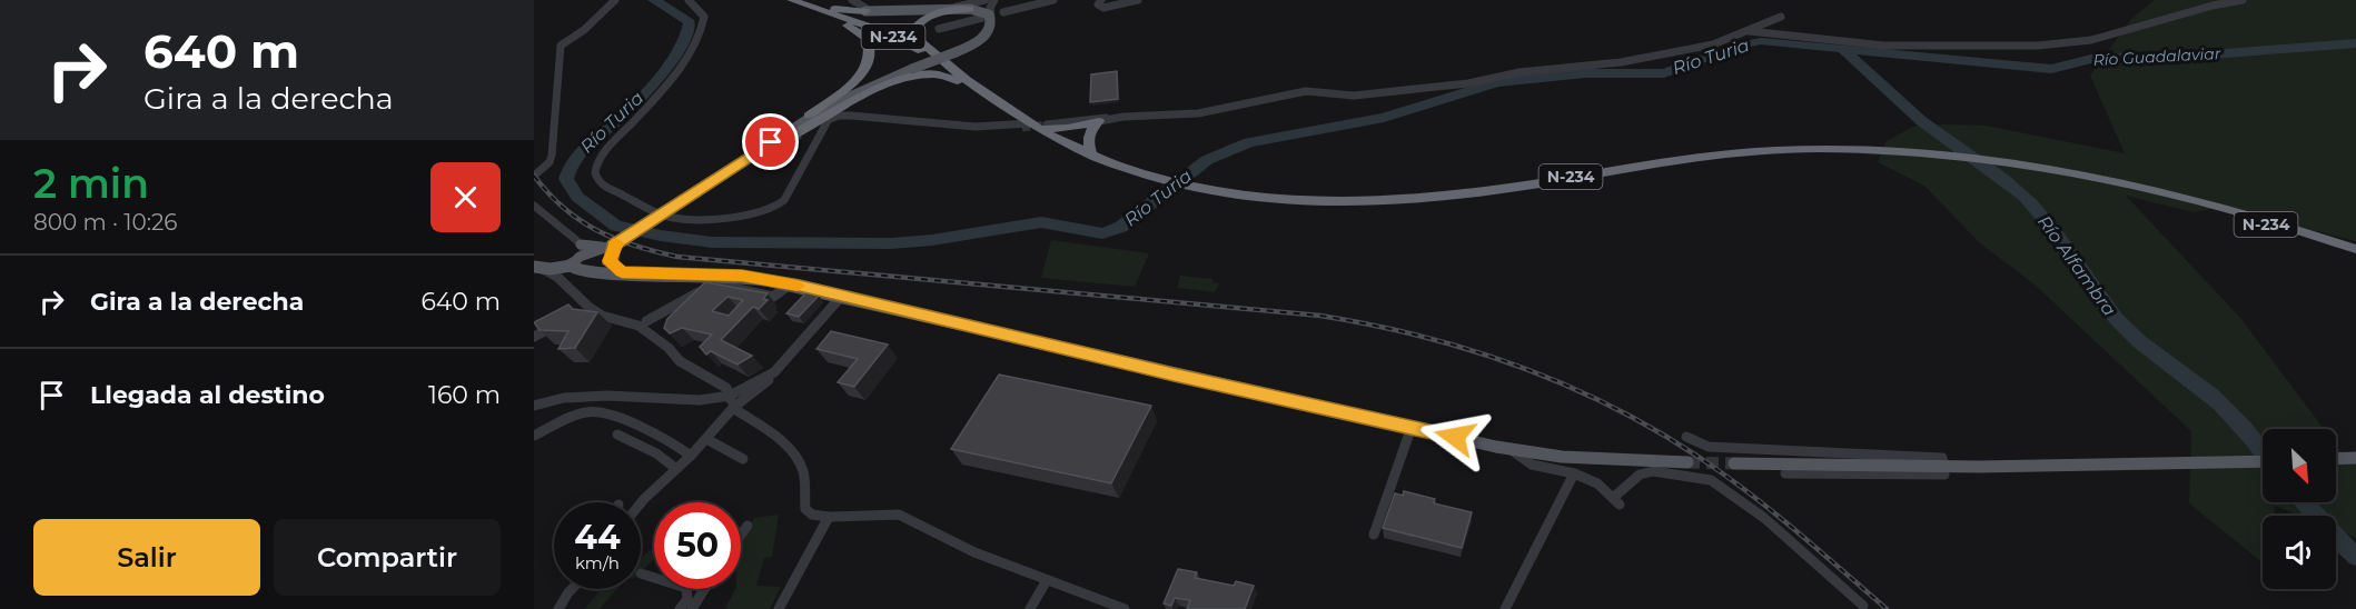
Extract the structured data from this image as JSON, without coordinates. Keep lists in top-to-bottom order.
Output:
{
  "streets": {
    "highway": ["N-234"]
  },
  "water": ["Río Turia", "Río Guadalaviar", "Río Alfambra"],
  "north": "bottom right",
  "page": {
    "turn": ["640 m", "Gira a la derecha"],
    "heading": ["2 min", "800 m · 10:26"],
    "list": [
      {
        "name": "Gira a la derecha",
        "value": "640 m"
      },
      {
        "name": "Llegada al destino",
        "value": "160 m"
      }
    ],
    "speed": "44 km/h",
    "limit": "50",
    "buttons": ["Salir", "Compartir"]
  }
}
